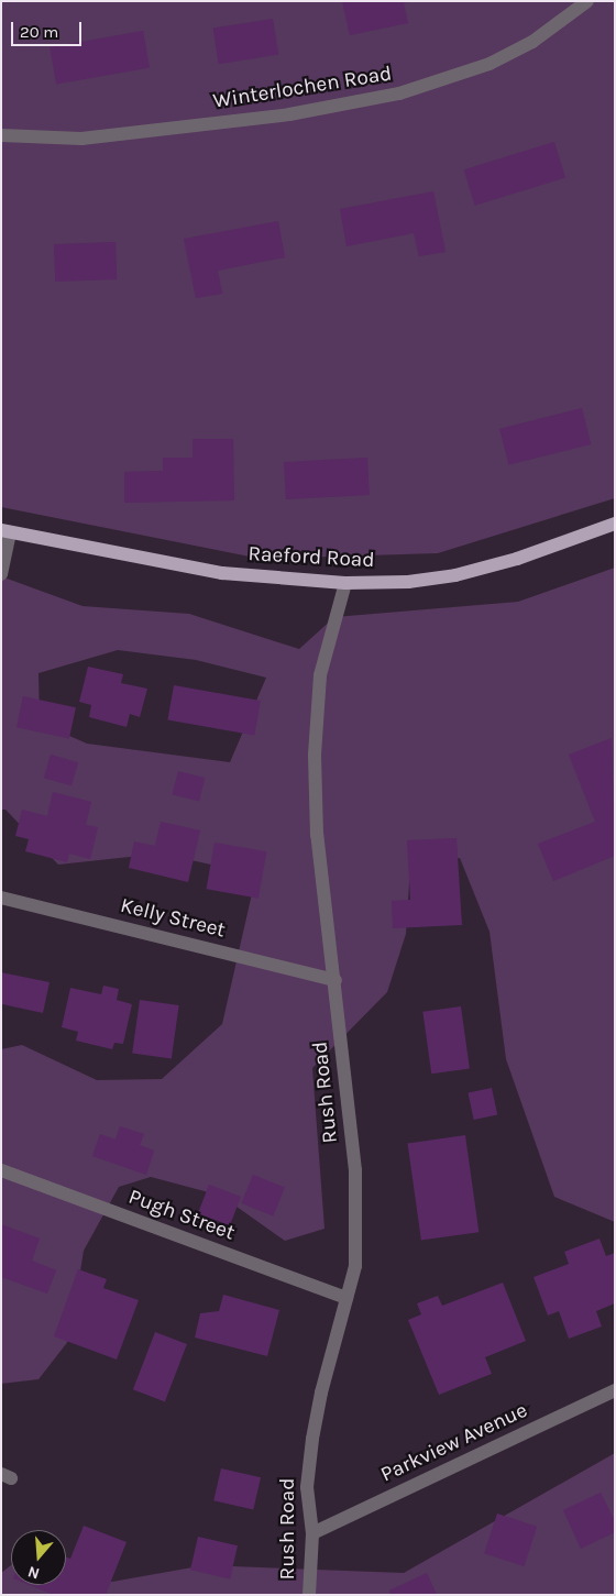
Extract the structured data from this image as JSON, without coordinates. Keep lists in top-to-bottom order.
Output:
{
  "streets": {
    "main road": ["Raeford Road"],
    "street": [
      "Winterlochen Road",
      "Kelly Street",
      "Rush Road",
      "Pugh Street",
      "Parkview Avenue"
    ]
  },
  "crossings": [
    ["Raeford Road", "Rush Road"],
    ["Kelly Street", "Rush Road"],
    ["Rush Road", "Pugh Street"],
    ["Rush Road", "Parkview Avenue"]
  ],
  "scale_bar": "20 m",
  "north": "bottom"
}
